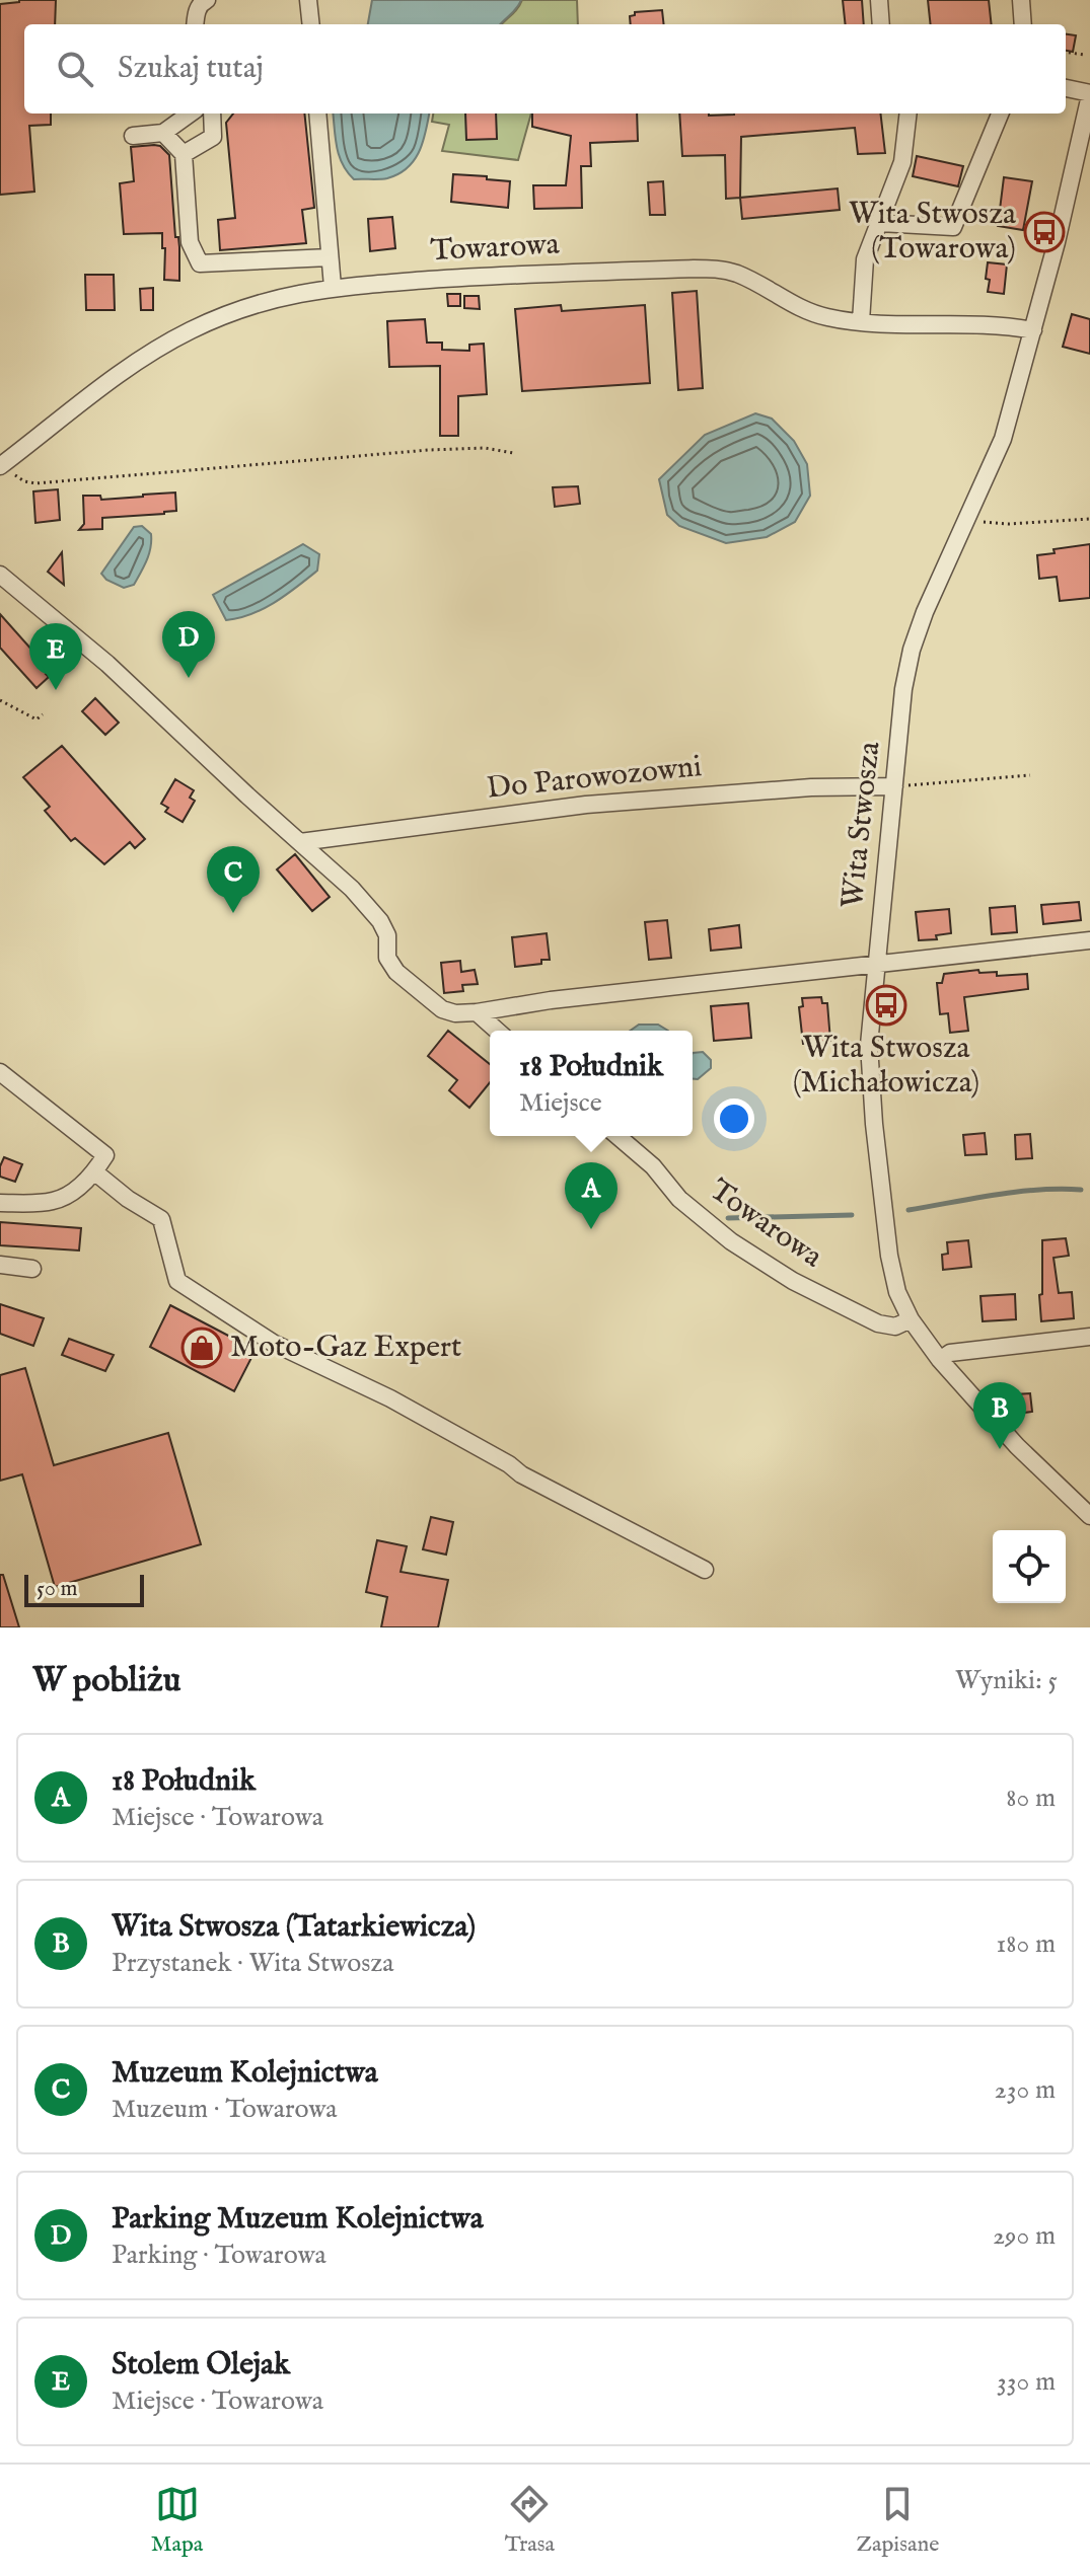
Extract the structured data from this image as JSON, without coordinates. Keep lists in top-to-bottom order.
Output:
{
  "streets": {
    "street": ["Towarowa", "Do Parowozowni", "Wita Stwosza"]
  },
  "crossings": [
    ["Towarowa", "Wita Stwosza"],
    ["Do Parowozowni", "Wita Stwosza"]
  ],
  "places": {
    "bus stop": ["Wita Stwosza (Towarowa)", "Wita Stwosza (Michałowicza)"],
    "shop": ["Moto-Gaz Expert"]
  },
  "scale_bar": "50 m",
  "page": {
    "search": "Szukaj tutaj",
    "pins": [
      "D",
      "E",
      "C",
      "A",
      "B"
    ],
    "popup": ["18 Południk", "Miejsce"],
    "scale": "50 m",
    "heading": ["W pobliżu", "Wyniki: 5"],
    "list": [
      {
        "mark": "A",
        "name": "18 Południk",
        "note": "Miejsce · Towarowa",
        "value": "80 m"
      },
      {
        "mark": "B",
        "name": "Wita Stwosza (Tatarkiewicza)",
        "note": "Przystanek · Wita Stwosza",
        "value": "180 m"
      },
      {
        "mark": "C",
        "name": "Muzeum Kolejnictwa",
        "note": "Muzeum · Towarowa",
        "value": "230 m"
      },
      {
        "mark": "D",
        "name": "Parking Muzeum Kolejnictwa",
        "note": "Parking · Towarowa",
        "value": "290 m"
      },
      {
        "mark": "E",
        "name": "Stolem Olejak",
        "note": "Miejsce · Towarowa",
        "value": "330 m"
      }
    ],
    "nav": ["Mapa", "Trasa", "Zapisane"]
  }
}
